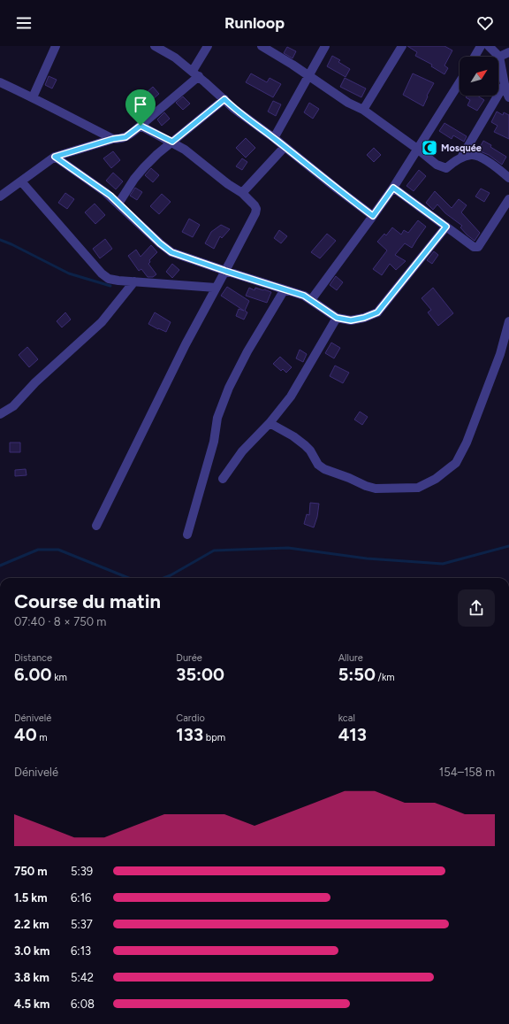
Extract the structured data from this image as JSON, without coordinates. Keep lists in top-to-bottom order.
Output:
{
  "places": {
    "mosque": ["Mosquée"]
  },
  "north": "top right",
  "page": {
    "header": "Runloop",
    "heading": ["Course du matin", "07:40 · 8 × 750 m"],
    "stats": [
      ["Distance", "6.00 km"],
      ["Durée", "35:00"],
      ["Allure", "5:50 /km"],
      ["Dénivelé", "40 m"],
      ["Cardio", "133 bpm"],
      ["kcal", "413"]
    ],
    "chart": ["Dénivelé", "154–158 m"],
    "list": [
      {
        "name": "750 m",
        "note": "5:39"
      },
      {
        "name": "1.5 km",
        "note": "6:16"
      },
      {
        "name": "2.2 km",
        "note": "5:37"
      },
      {
        "name": "3.0 km",
        "note": "6:13"
      },
      {
        "name": "3.8 km",
        "note": "5:42"
      },
      {
        "name": "4.5 km",
        "note": "6:08"
      }
    ]
  }
}
